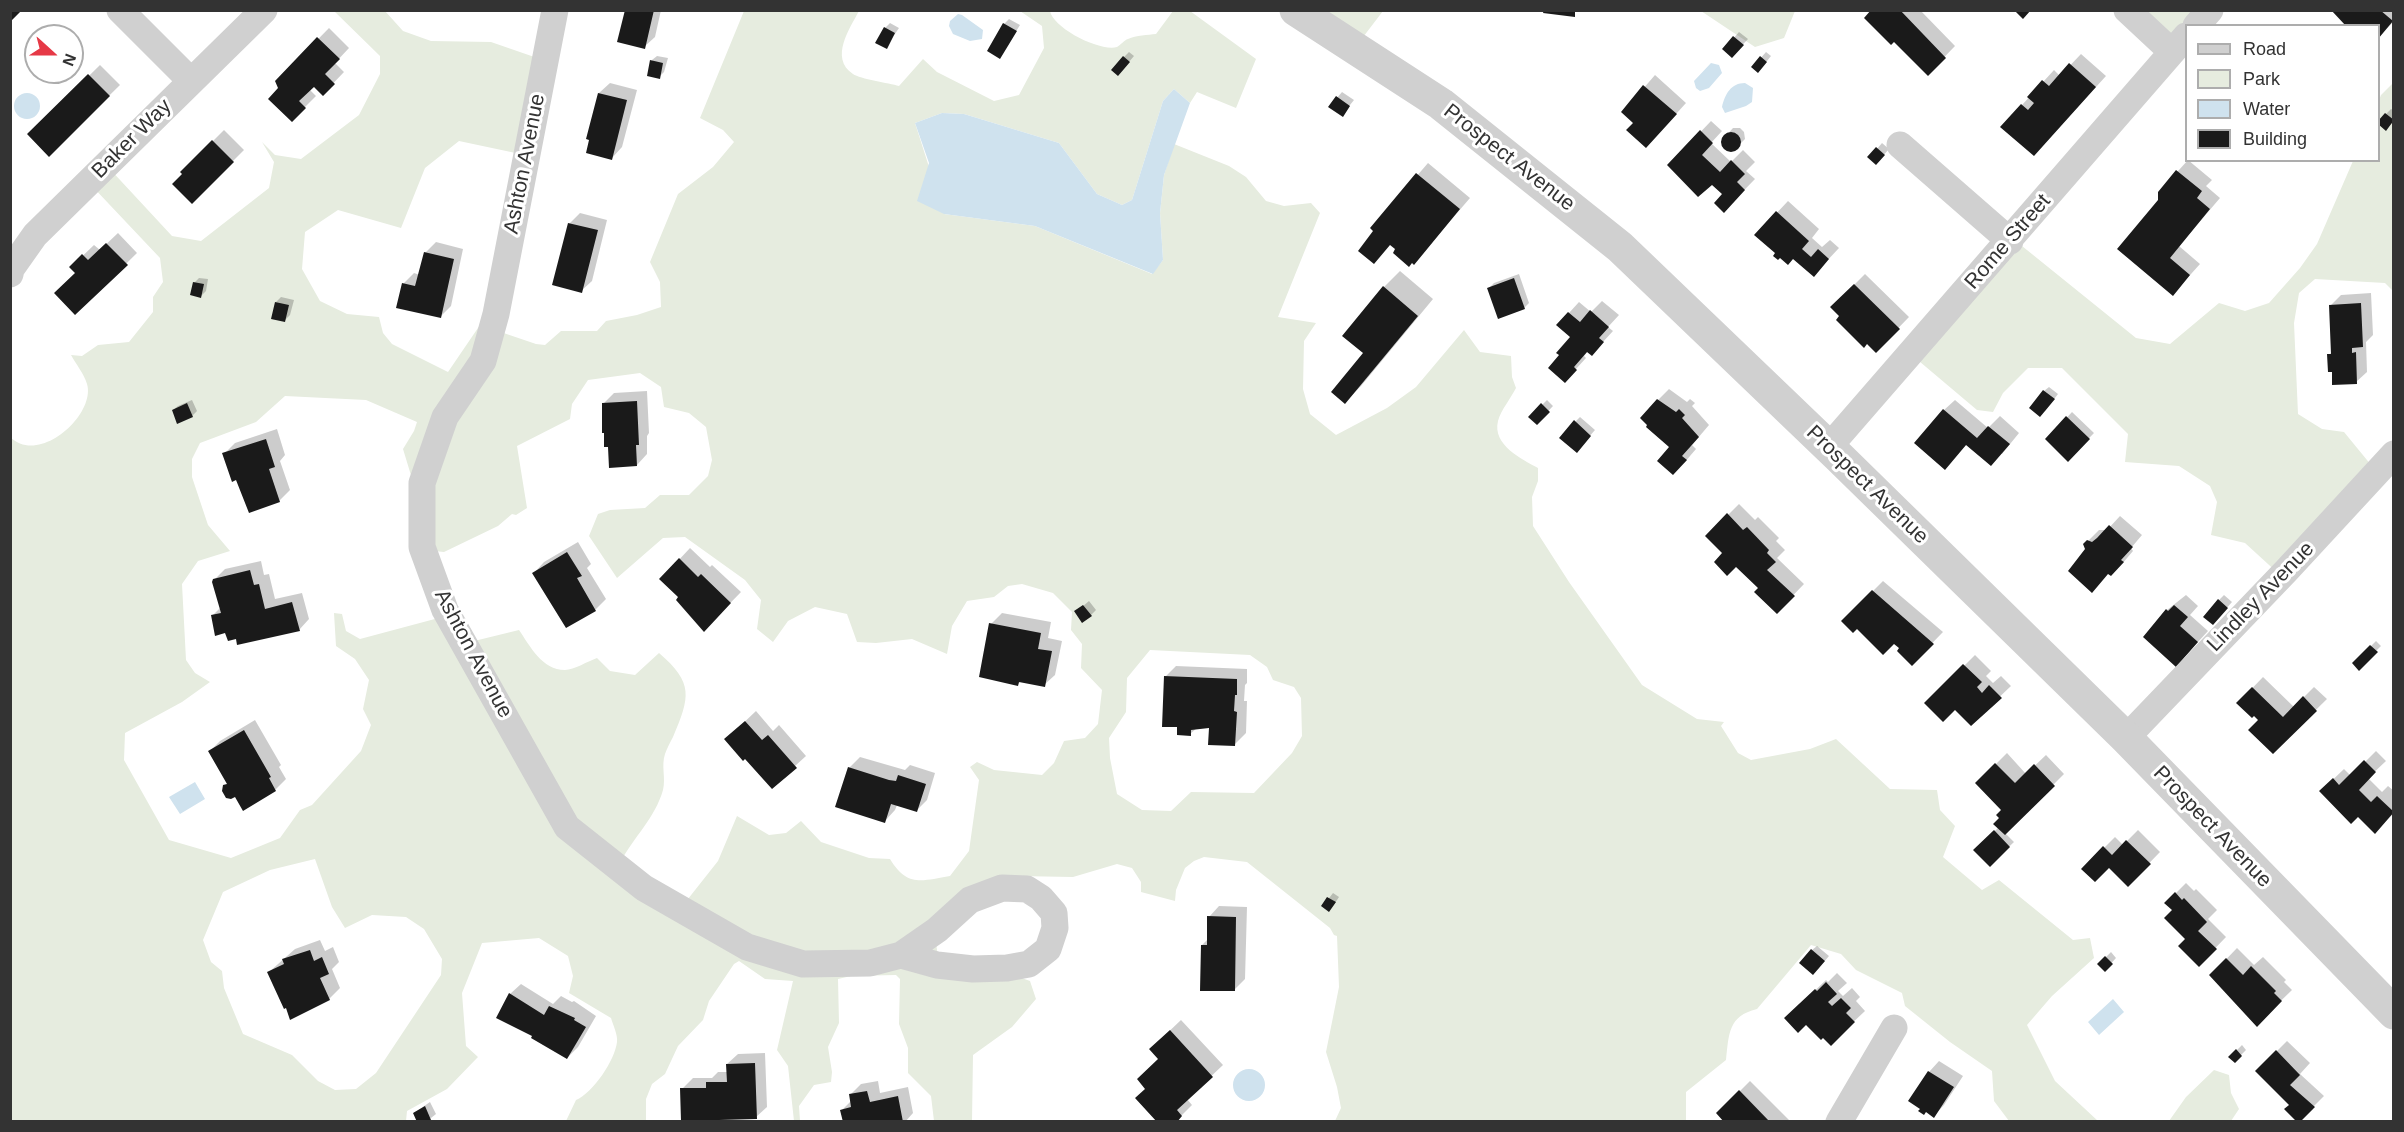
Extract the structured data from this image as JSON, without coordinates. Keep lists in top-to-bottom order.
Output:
{
  "streets": {
    "street": [
      "Baker Way",
      "Prospect Avenue",
      "Ashton Avenue",
      "Rome Street",
      "Lindley Avenue"
    ]
  },
  "crossings": [
    ["Prospect Avenue", "Rome Street"],
    ["Prospect Avenue", "Lindley Avenue"]
  ],
  "legend": [
    "Road",
    "Park",
    "Water",
    "Building"
  ],
  "north": "right"
}
